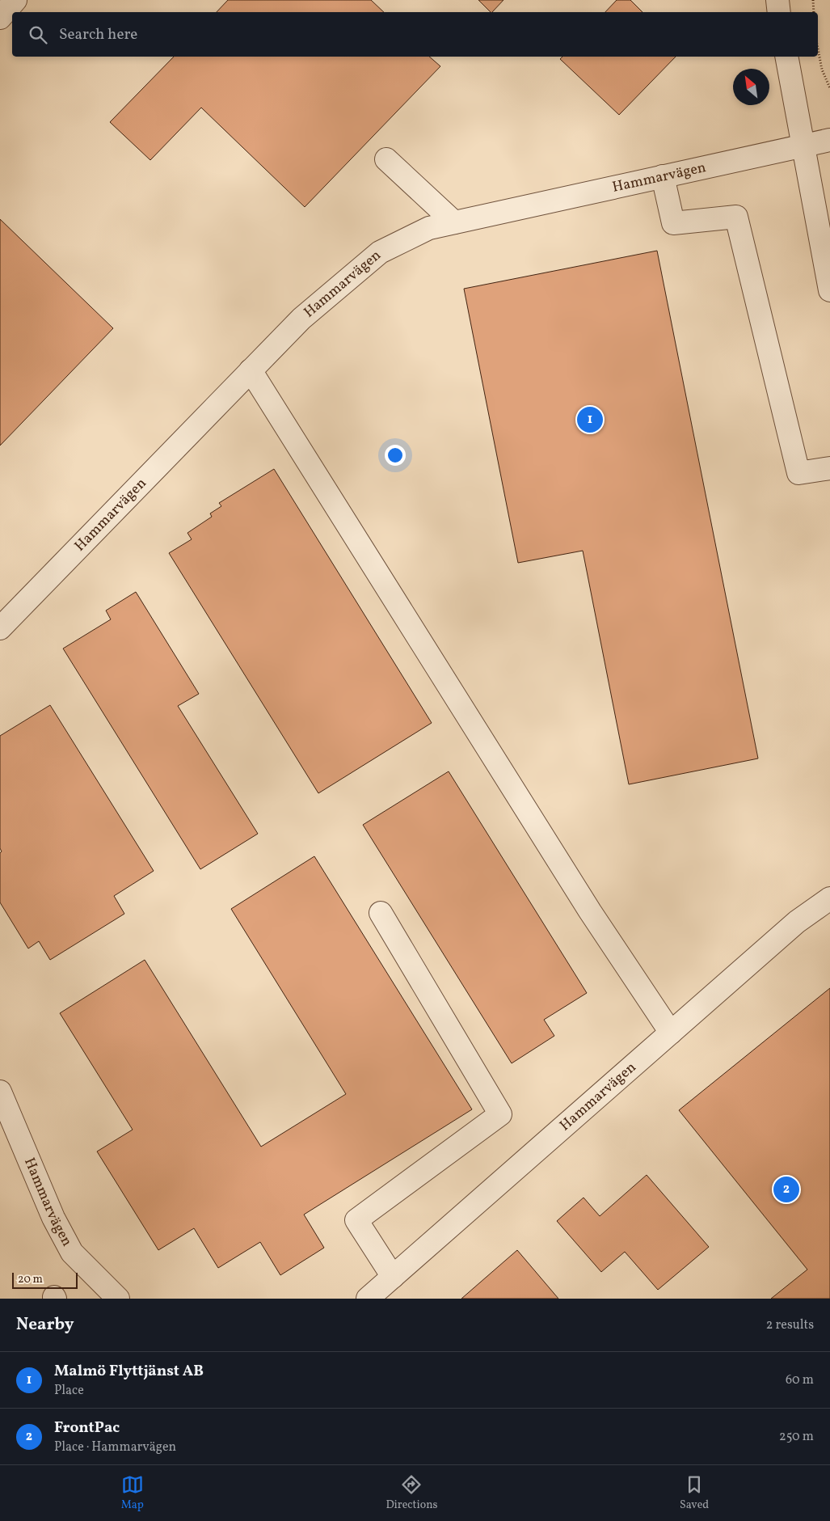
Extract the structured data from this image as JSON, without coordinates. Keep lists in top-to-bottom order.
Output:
{
  "streets": {
    "street": ["Hammarvägen"]
  },
  "scale_bar": "20 m",
  "north": "top left",
  "page": {
    "search": "Search here",
    "pins": ["1", "2"],
    "scale": "20 m",
    "heading": ["Nearby", "2 results"],
    "list": [
      {
        "mark": "1",
        "name": "Malmö Flyttjänst AB",
        "note": "Place",
        "value": "60 m"
      },
      {
        "mark": "2",
        "name": "FrontPac",
        "note": "Place · Hammarvägen",
        "value": "250 m"
      }
    ],
    "nav": ["Map", "Directions", "Saved"]
  }
}
